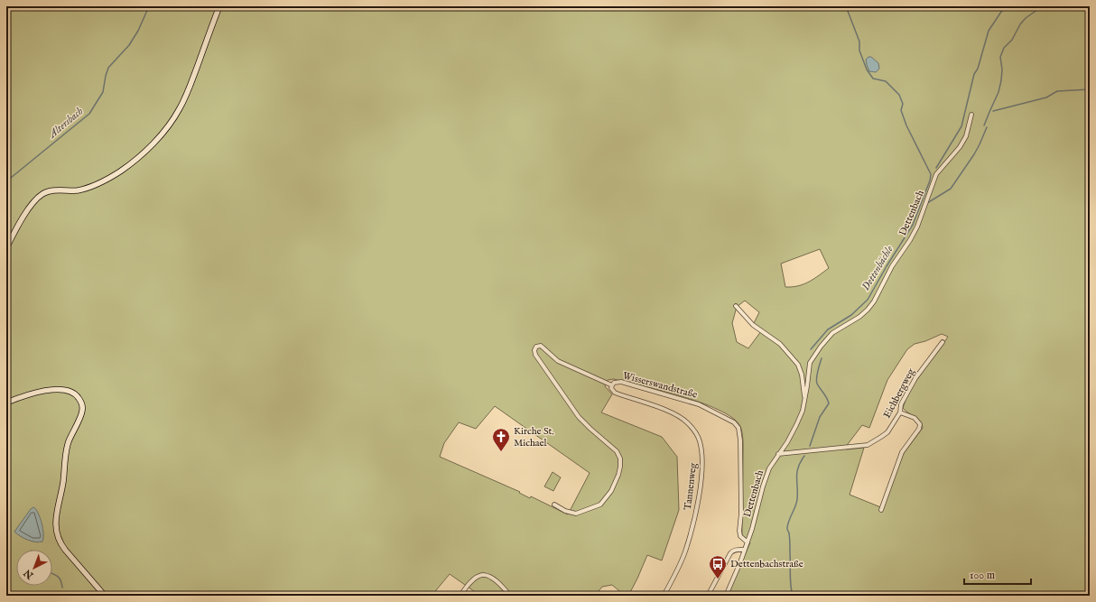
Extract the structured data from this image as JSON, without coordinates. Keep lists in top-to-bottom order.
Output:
{
  "streets": {
    "street": [
      "Dettenbach",
      "Wisserswandstraße",
      "Eichbergweg",
      "Tannenweg"
    ]
  },
  "crossings": [
    ["Dettenbach", "Wisserswandstraße"],
    ["Dettenbach", "Eichbergweg"],
    ["Wisserswandstraße", "Tannenweg"]
  ],
  "water": ["Altersbach", "Dettenbächle"],
  "places": {
    "church": ["Kirche St. Michael"],
    "bus stop": ["Dettenbachstraße"]
  },
  "scale_bar": "100 m",
  "north": "bottom left"
}
